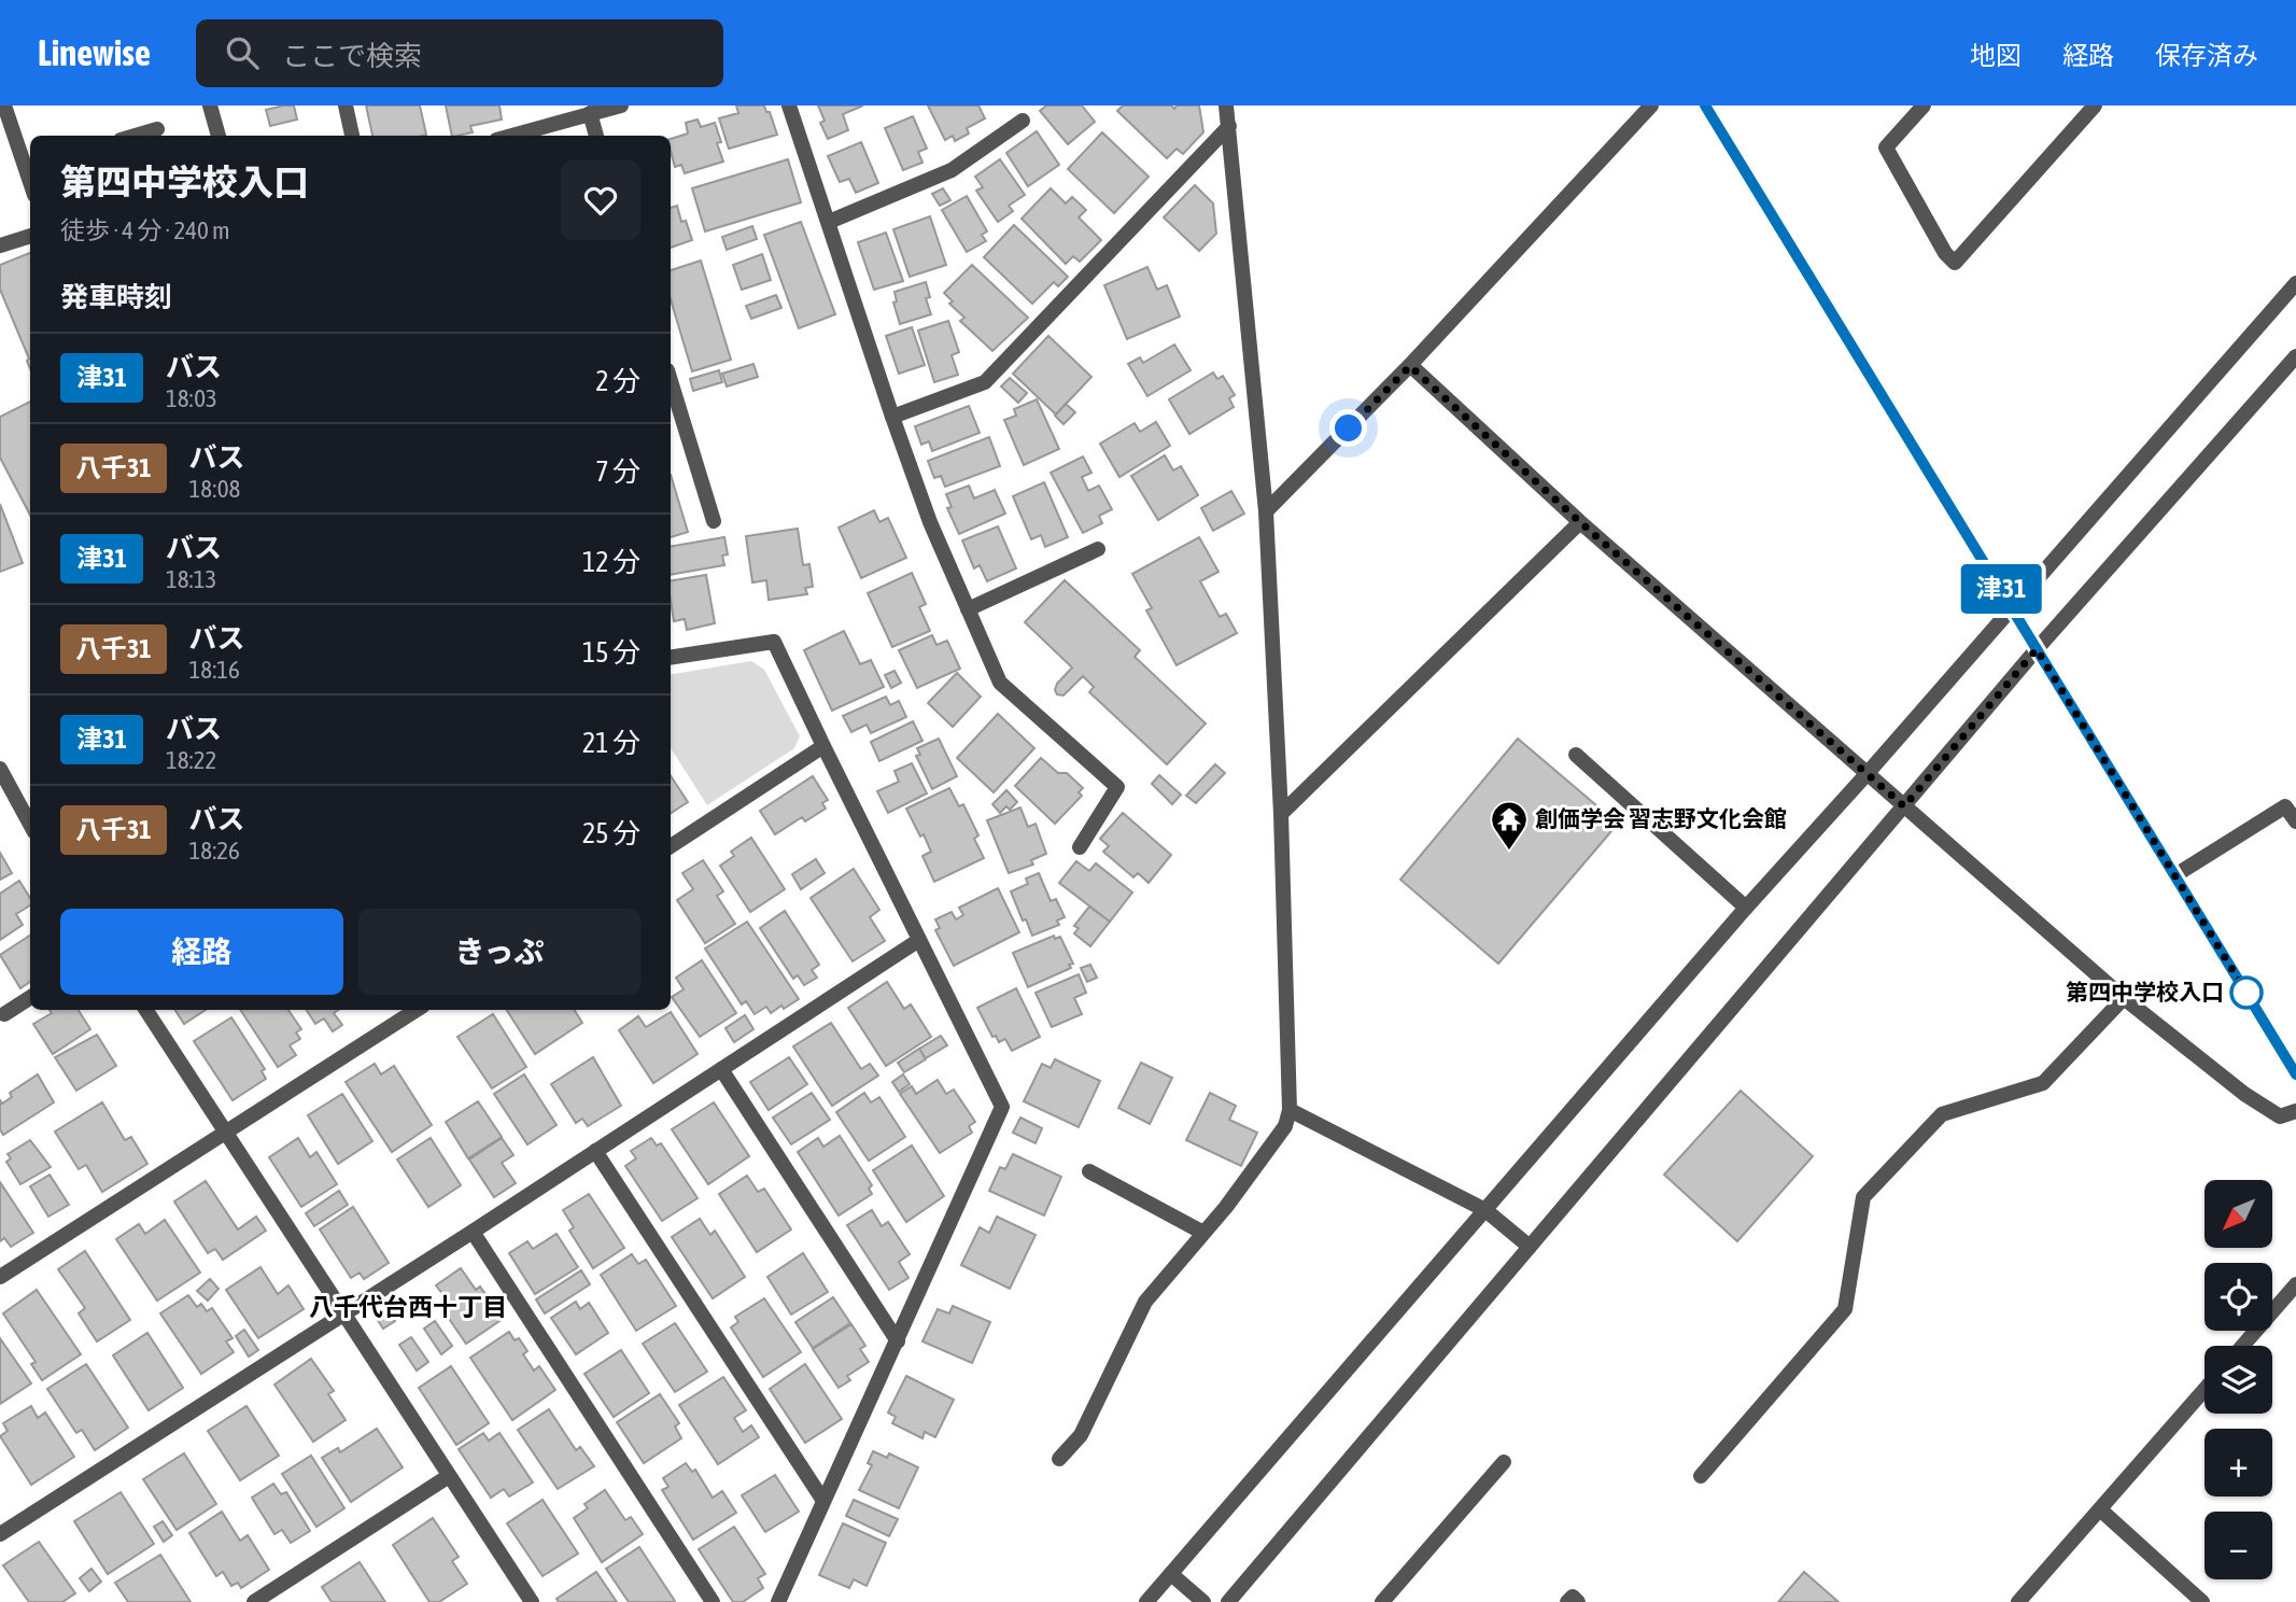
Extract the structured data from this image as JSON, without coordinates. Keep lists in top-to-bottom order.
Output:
{
  "districts": ["八千代台西十丁目"],
  "places": {
    "temple": ["創価学会 習志野文化会館"],
    "other": ["第四中学校入口"]
  },
  "lines": ["bus line 津31"],
  "north": "bottom left",
  "page": {
    "header": "Linewise",
    "search": "ここで検索",
    "nav": ["地図", "経路", "保存済み"],
    "on_map": "津31",
    "heading": [
      ["第四中学校入口", "徒歩 · 4 分 · 240 m"],
      "発車時刻"
    ],
    "list": [
      {
        "mark": "津31",
        "name": "バス",
        "note": "18:03",
        "value": "2 分"
      },
      {
        "mark": "八千31",
        "name": "バス",
        "note": "18:08",
        "value": "7 分"
      },
      {
        "mark": "津31",
        "name": "バス",
        "note": "18:13",
        "value": "12 分"
      },
      {
        "mark": "八千31",
        "name": "バス",
        "note": "18:16",
        "value": "15 分"
      },
      {
        "mark": "津31",
        "name": "バス",
        "note": "18:22",
        "value": "21 分"
      },
      {
        "mark": "八千31",
        "name": "バス",
        "note": "18:26",
        "value": "25 分"
      }
    ],
    "buttons": ["経路", "きっぷ"],
    "map_buttons": ["+", "−"]
  }
}
